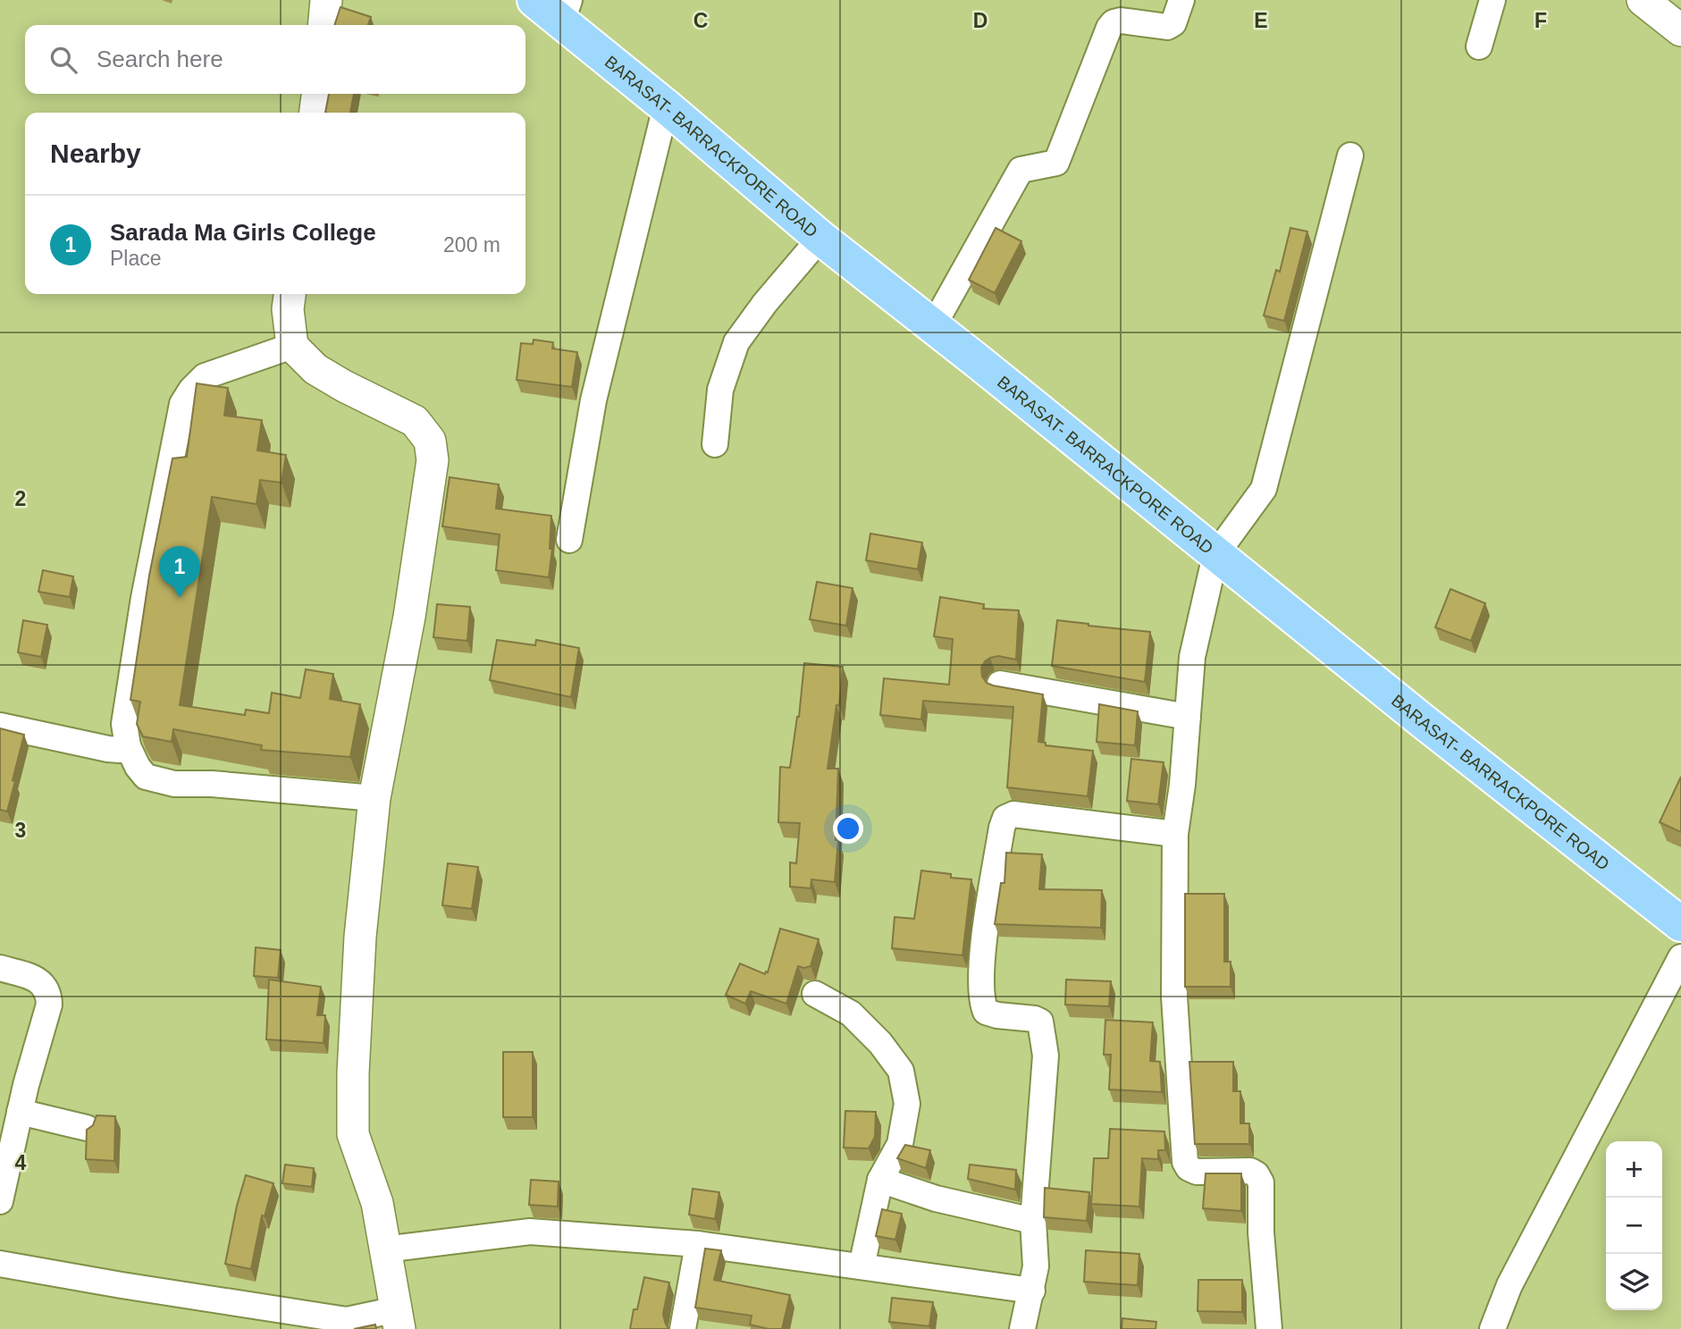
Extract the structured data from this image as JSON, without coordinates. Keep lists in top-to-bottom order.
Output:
{
  "streets": {
    "main road": ["BARASAT- BARRACKPORE ROAD"]
  },
  "page": {
    "search": "Search here",
    "heading": "Nearby",
    "list": [
      {
        "mark": "1",
        "name": "Sarada Ma Girls College",
        "note": "Place",
        "value": "200 m"
      }
    ],
    "pins": "1",
    "map_buttons": ["+", "−"]
  },
  "grid": {
    "columns": [
      "C",
      "D",
      "E",
      "F"
    ],
    "rows": ["2", "3", "4"]
  }
}
